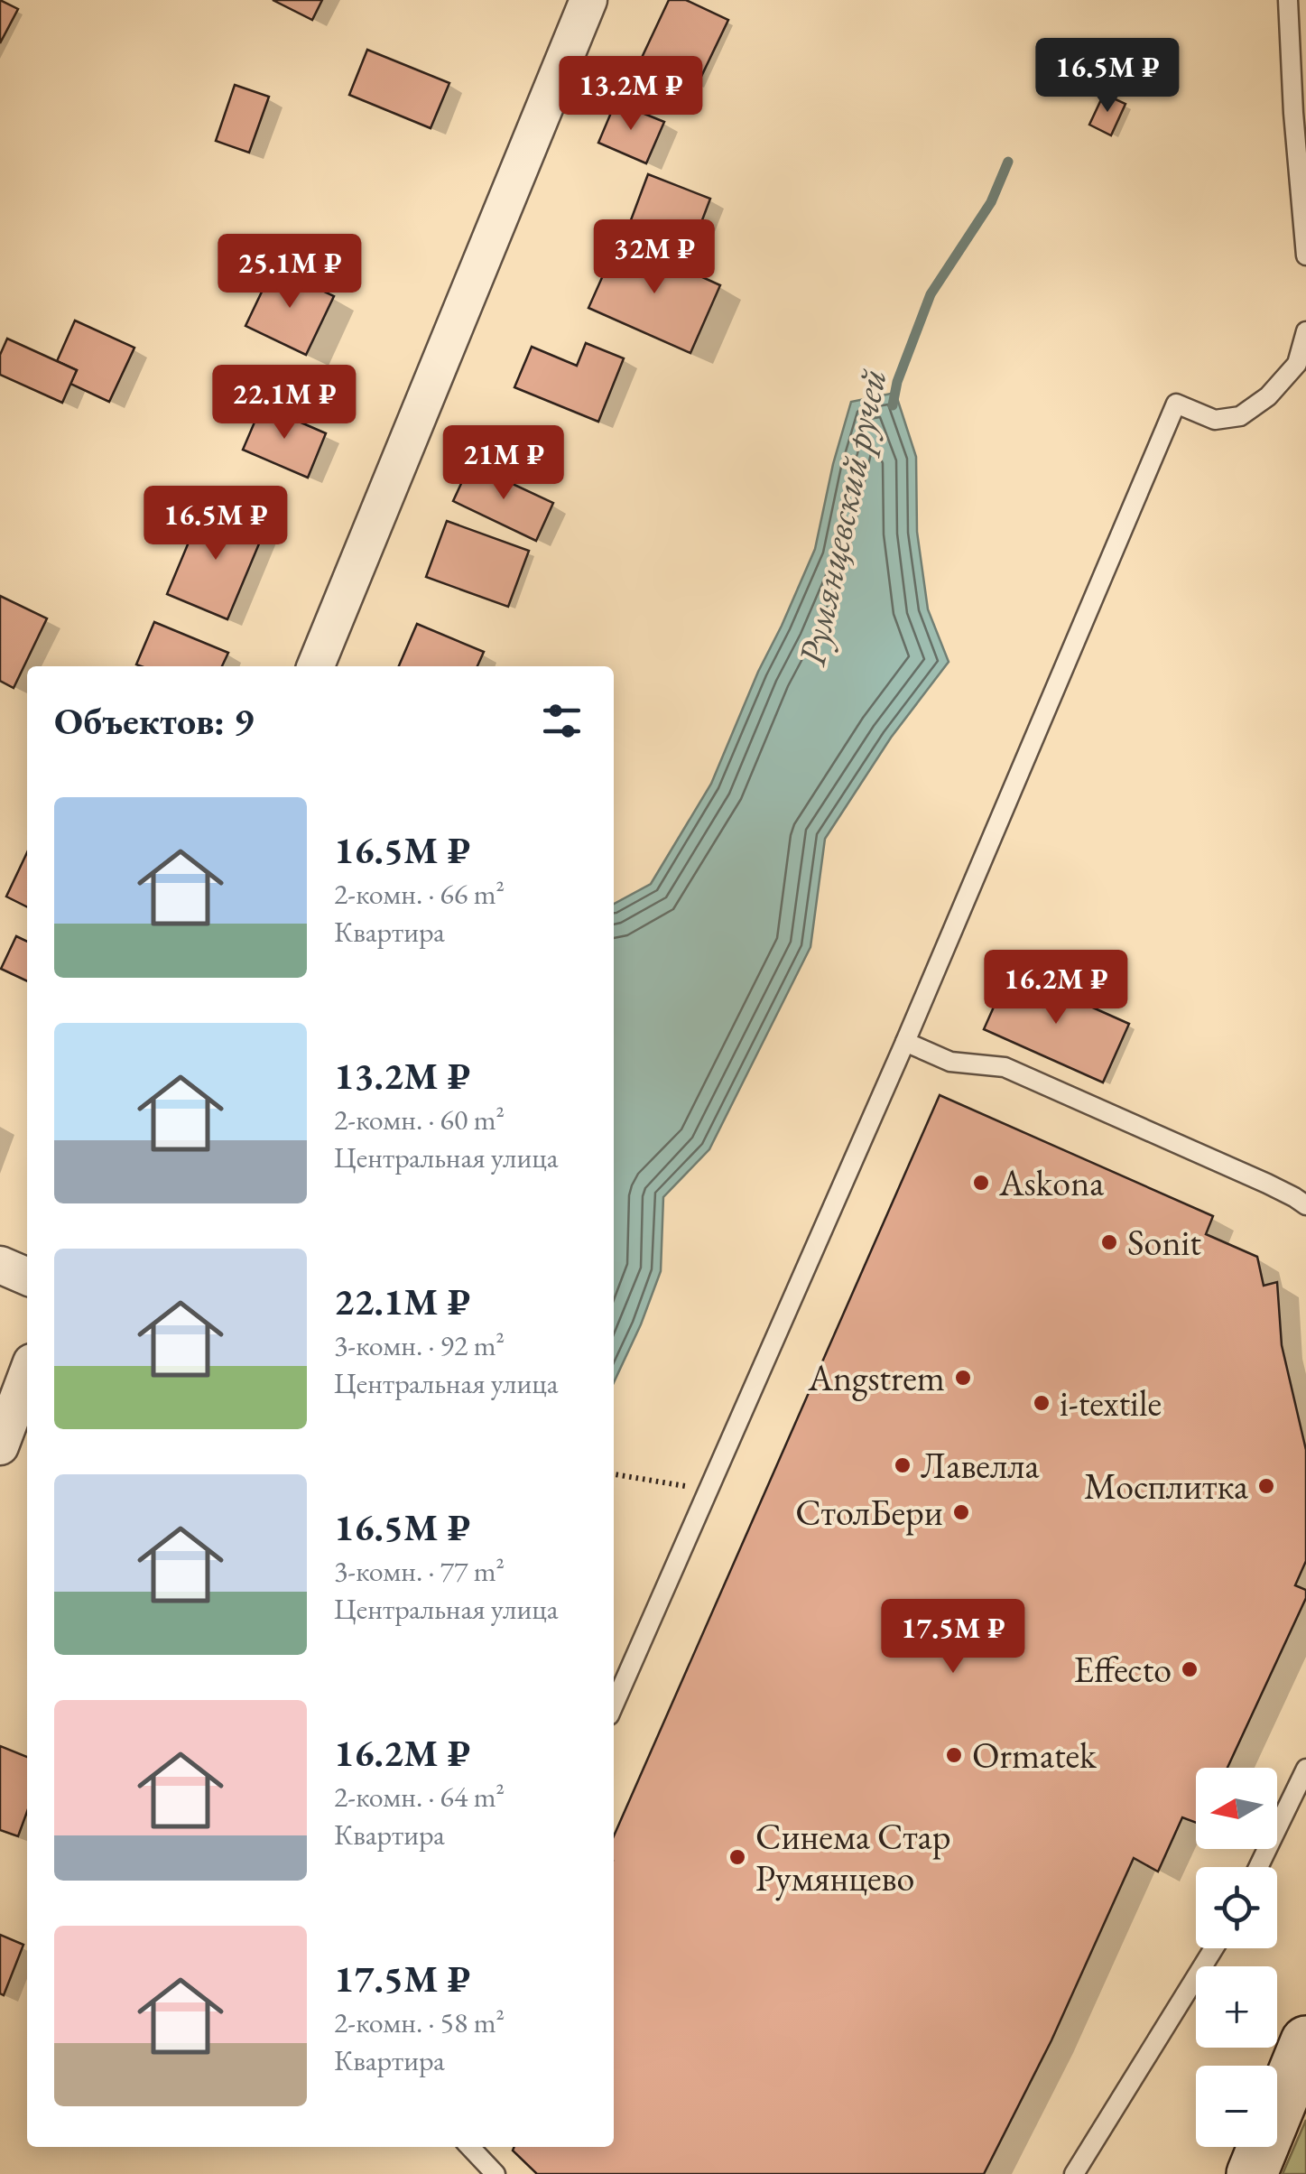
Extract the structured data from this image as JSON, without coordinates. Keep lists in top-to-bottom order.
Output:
{
  "water": ["Румянцевский ручей"],
  "places": [
    "Askona",
    "Sonit",
    "Angstrem",
    "i-textile",
    "Лавелла",
    "Мосплитка",
    "СтолБери",
    "Effecto",
    "Ormatek",
    "Синема Стар Румянцево"
  ],
  "north": "left",
  "page": {
    "price": [
      "16.5M ₽",
      "13.2M ₽",
      "32M ₽",
      "25.1M ₽",
      "22.1M ₽",
      "21M ₽",
      "16.5M ₽",
      "16.2M ₽",
      "17.5M ₽"
    ],
    "heading": "Объектов: 9",
    "list": [
      {
        "name": "16.5M ₽",
        "note": "2-комн. · 66 m² · Квартира"
      },
      {
        "name": "13.2M ₽",
        "note": "2-комн. · 60 m² · Центральная улица"
      },
      {
        "name": "22.1M ₽",
        "note": "3-комн. · 92 m² · Центральная улица"
      },
      {
        "name": "16.5M ₽",
        "note": "3-комн. · 77 m² · Центральная улица"
      },
      {
        "name": "16.2M ₽",
        "note": "2-комн. · 64 m² · Квартира"
      },
      {
        "name": "17.5M ₽",
        "note": "2-комн. · 58 m² · Квартира"
      }
    ],
    "map_buttons": ["+", "−"]
  }
}
